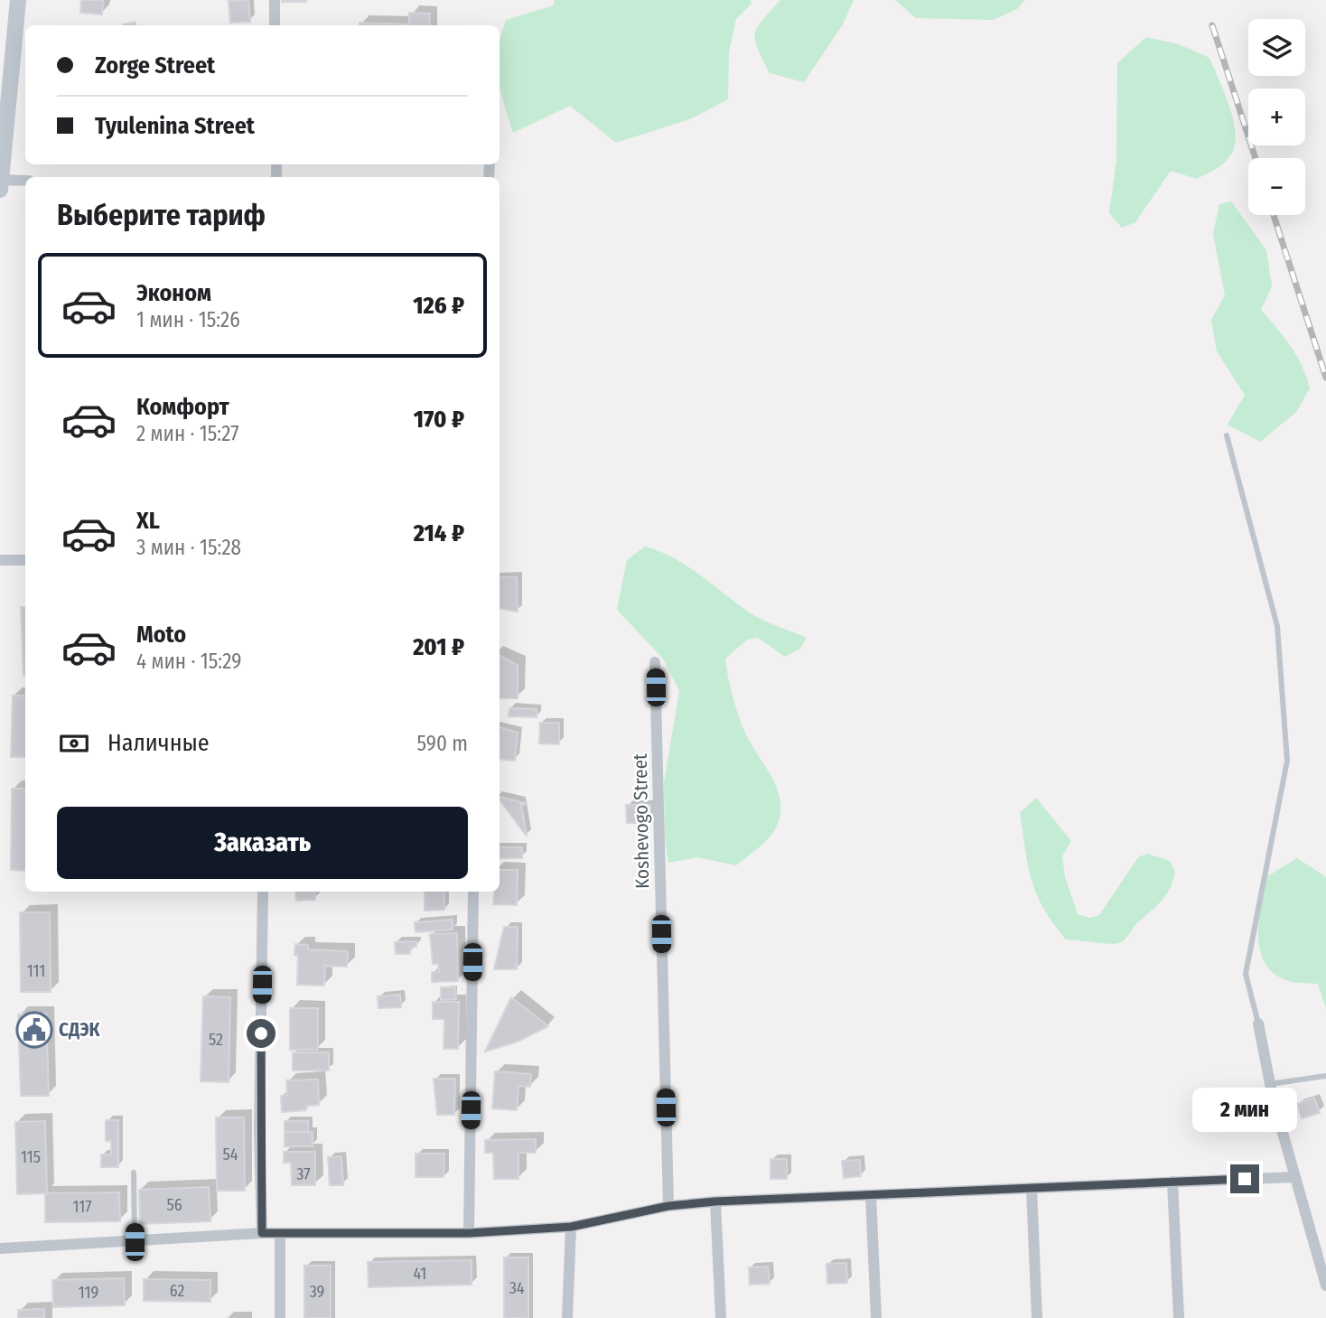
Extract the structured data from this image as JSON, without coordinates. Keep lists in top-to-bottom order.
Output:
{
  "streets": {
    "street": ["Koshevogo Street"]
  },
  "places": {
    "public building": ["СДЭК"]
  },
  "house_numbers": [
    "111",
    "52",
    "54",
    "115",
    "37",
    "56",
    "117",
    "41",
    "34",
    "62",
    "39",
    "119"
  ],
  "page": {
    "map_buttons": ["+", "−"],
    "banner": ["Zorge Street", "Tyulenina Street"],
    "heading": "Выберите тариф",
    "list": [
      {
        "name": "Эконом",
        "note": "1 мин · 15:26",
        "value": "126 ₽"
      },
      {
        "name": "Комфорт",
        "note": "2 мин · 15:27",
        "value": "170 ₽"
      },
      {
        "name": "XL",
        "note": "3 мин · 15:28",
        "value": "214 ₽"
      },
      {
        "name": "Moto",
        "note": "4 мин · 15:29",
        "value": "201 ₽"
      }
    ],
    "pay": ["Наличные", "590 m"],
    "buttons": "Заказать",
    "bubble": "2 мин"
  }
}
